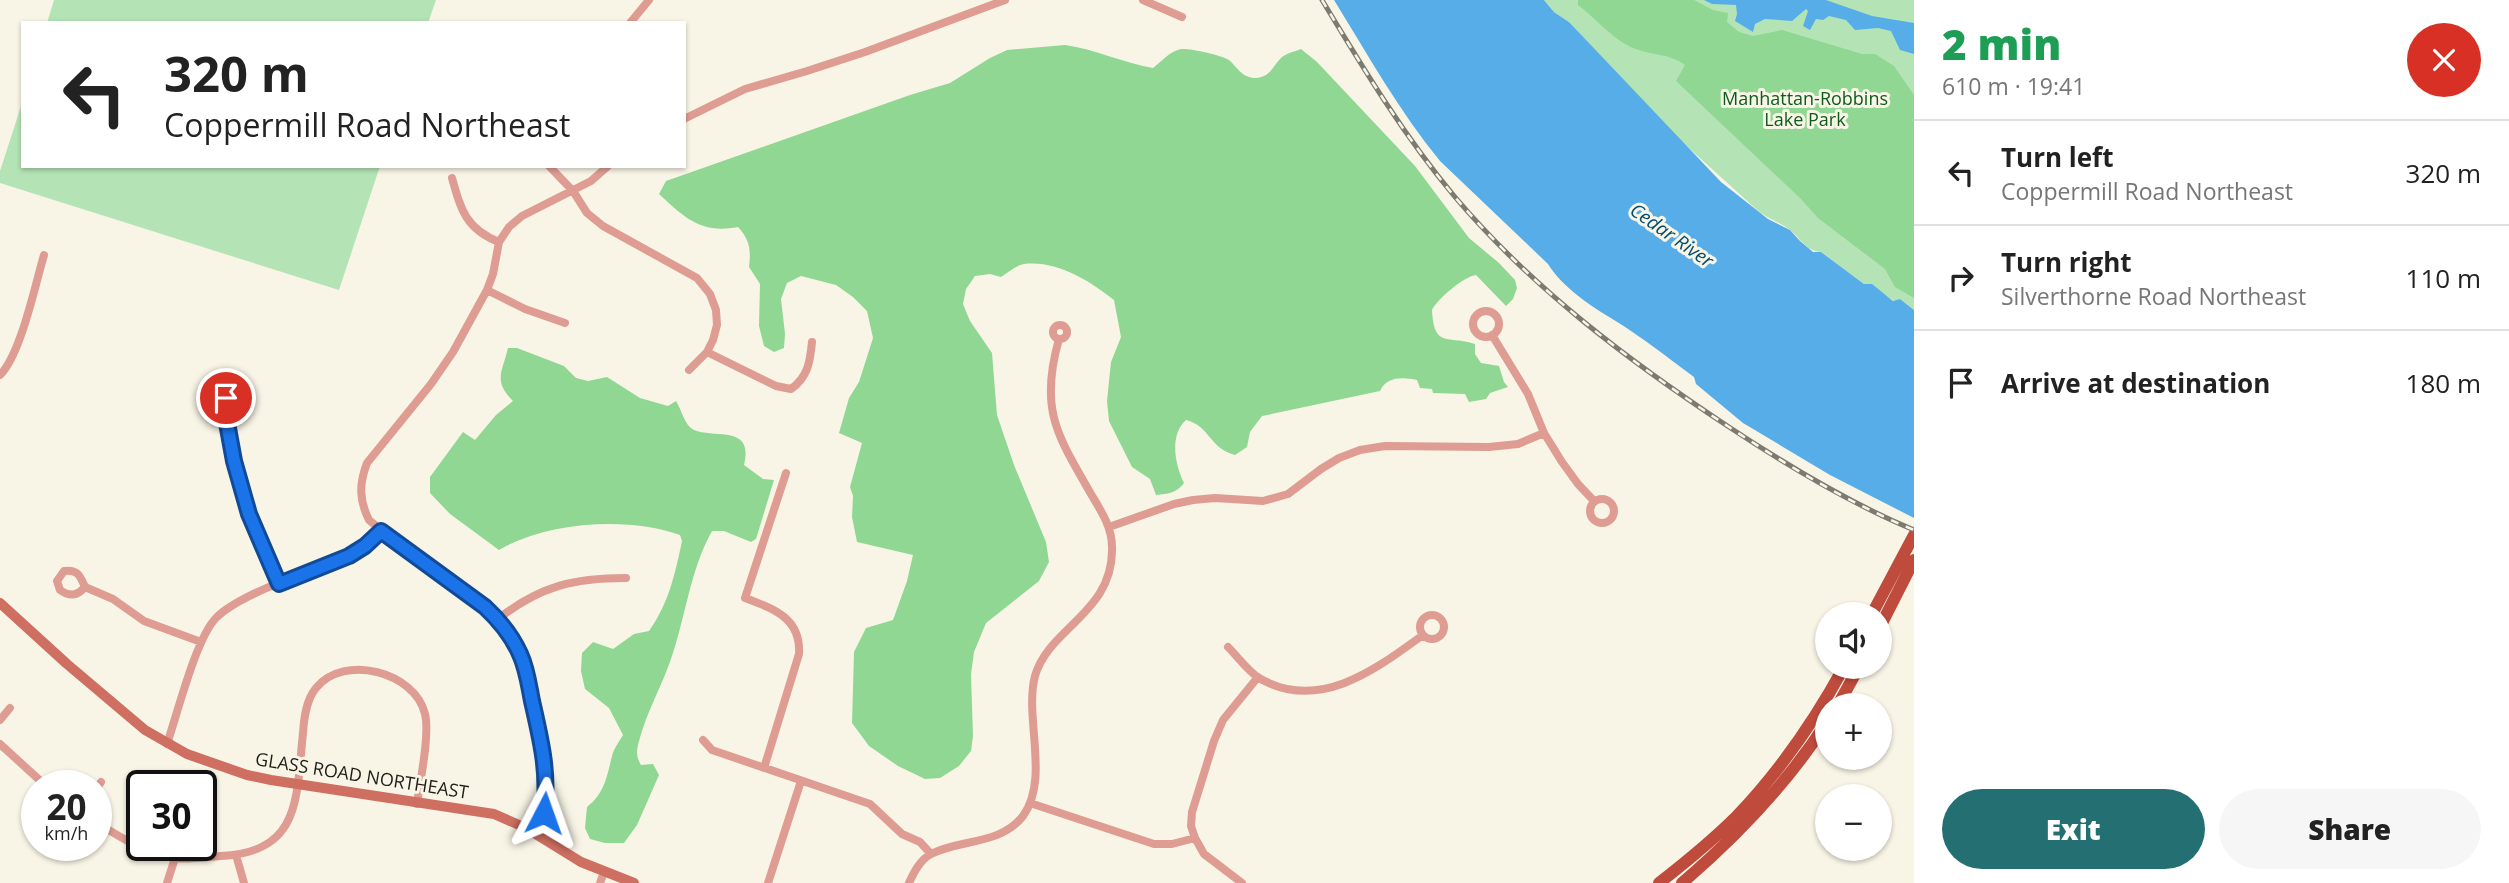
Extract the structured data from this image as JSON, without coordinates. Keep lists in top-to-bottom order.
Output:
{
  "streets": {
    "street": ["GLASS ROAD NORTHEAST"]
  },
  "water": ["Cedar River"],
  "parks": ["Manhattan-Robbins Lake Park"],
  "page": {
    "heading": ["2 min", "610 m · 19:41"],
    "turn": ["320 m", "Coppermill Road Northeast"],
    "list": [
      {
        "name": "Turn left",
        "note": "Coppermill Road Northeast",
        "value": "320 m"
      },
      {
        "name": "Turn right",
        "note": "Silverthorne Road Northeast",
        "value": "110 m"
      },
      {
        "name": "Arrive at destination",
        "value": "180 m"
      }
    ],
    "map_buttons": ["+", "−"],
    "speed": "20 km/h",
    "limit": "30",
    "buttons": ["Exit", "Share"]
  }
}
